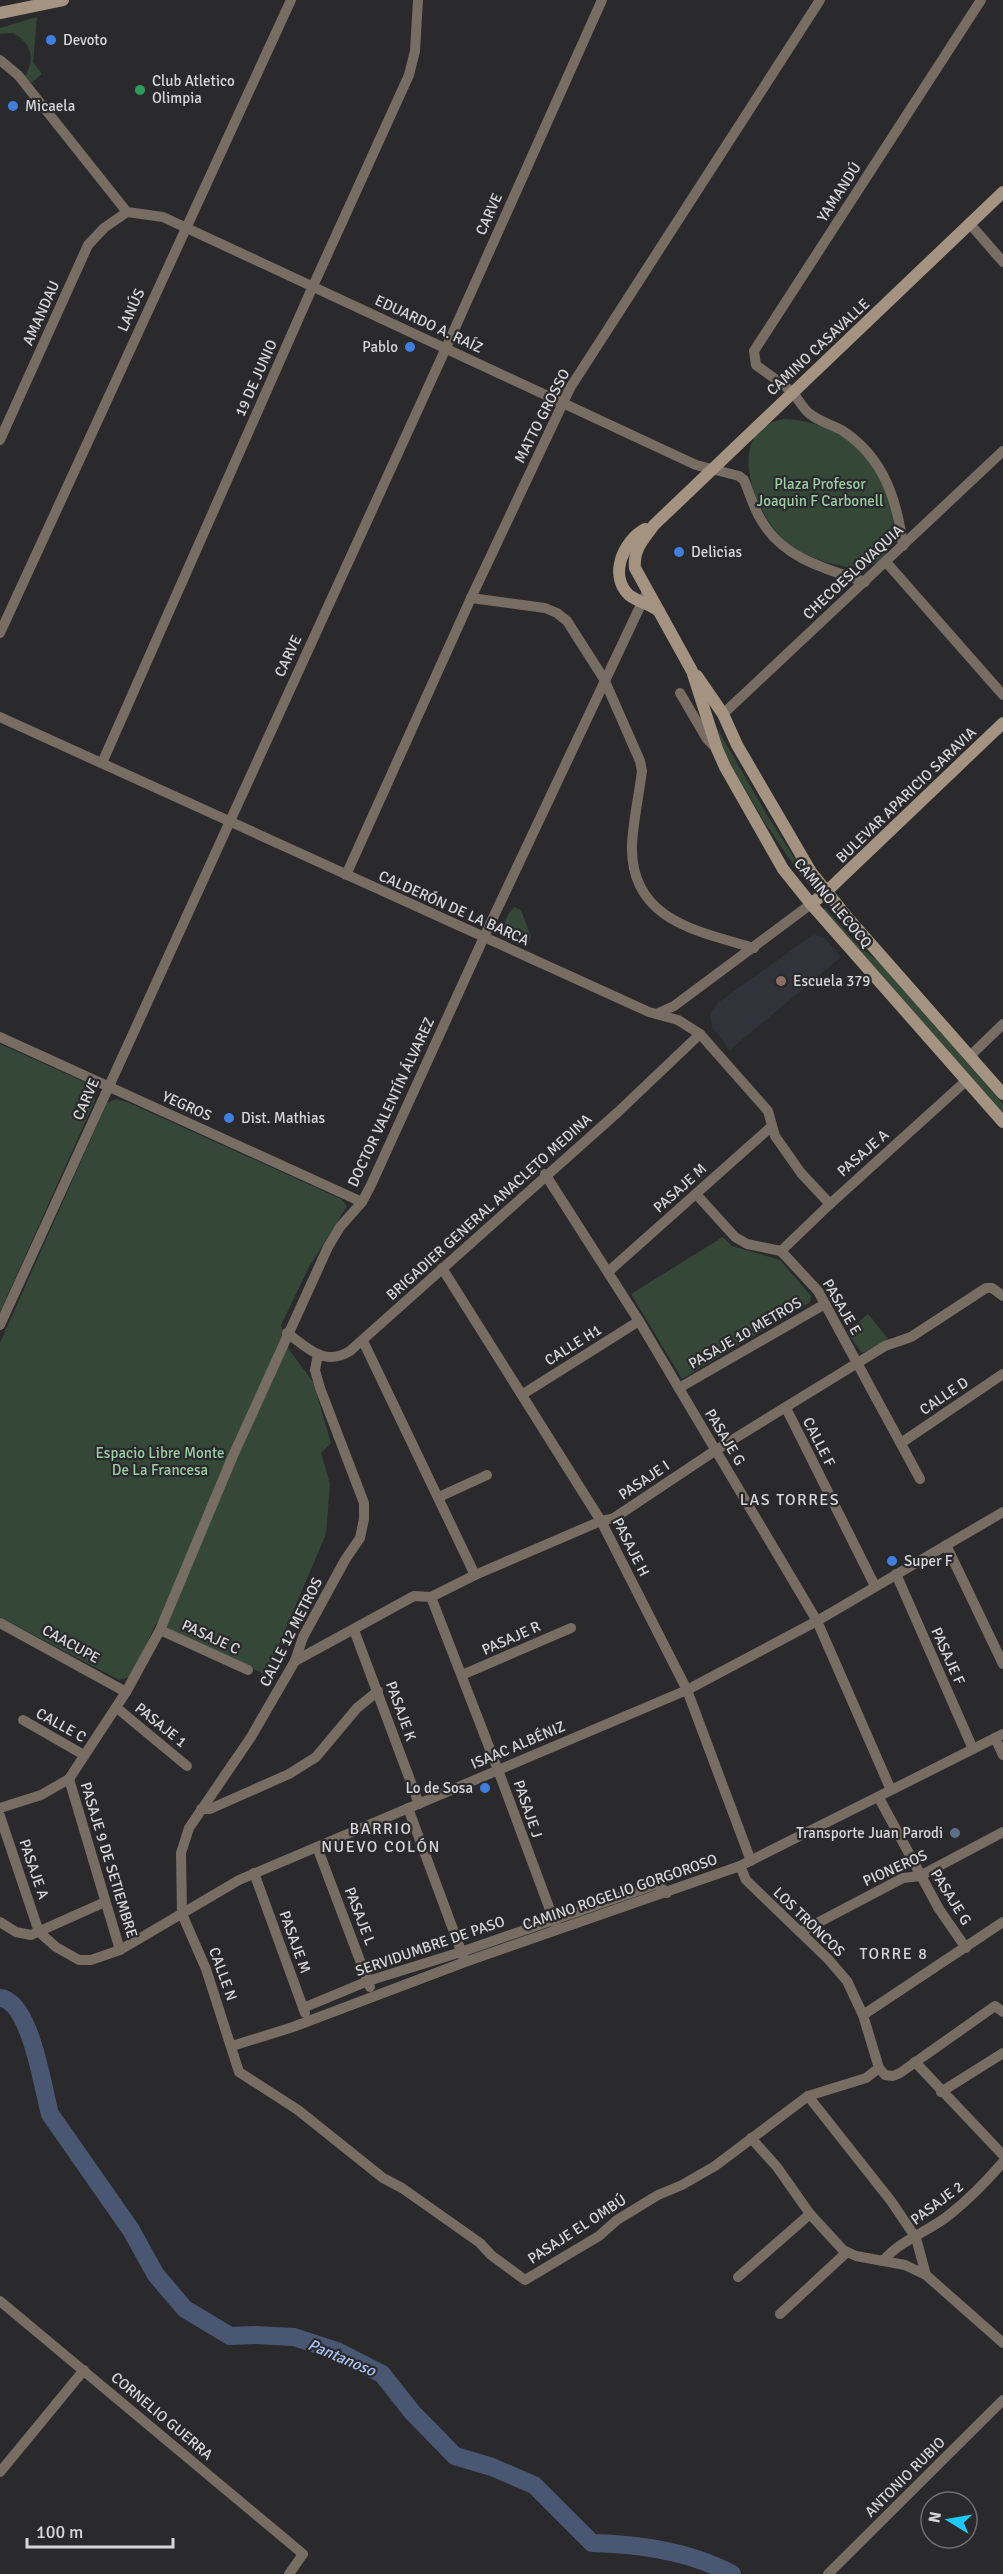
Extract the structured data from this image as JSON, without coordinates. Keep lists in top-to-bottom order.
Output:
{
  "streets": {
    "street": [
      "YAMANDÚ",
      "CARVE",
      "LANÚS",
      "AMANDAU",
      "EDUARDO A. RAÍZ",
      "CAMINO CASAVALLE",
      "19 DE JUNIO",
      "MATTO GROSSO",
      "CHECOESLOVAQUIA",
      "BULEVAR APARICIO SARAVIA",
      "CAMINO LECOCQ",
      "CALDERÓN DE LA BARCA",
      "DOCTOR VALENTÍN ÁLVAREZ",
      "YEGROS",
      "PASAJE A",
      "PASAJE M",
      "BRIGADIER GENERAL ANACLETO MEDINA",
      "PASAJE E",
      "PASAJE 10 METROS",
      "CALLE H1",
      "CALLE D",
      "PASAJE G",
      "CALLE F",
      "PASAJE I",
      "PASAJE H",
      "CALLE 12 METROS",
      "PASAJE C",
      "PASAJE R",
      "CAACUPE",
      "PASAJE F",
      "PASAJE K",
      "CALLE C",
      "PASAJE 1",
      "ISAAC ALBÉNIZ",
      "PASAJE J",
      "PASAJE 9 DE SETIEMBRE",
      "PIONEROS",
      "CAMINO ROGELIO GORGOROSO",
      "PASAJE L",
      "LOS TRONCOS",
      "SERVIDUMBRE DE PASO",
      "CALLE N",
      "PASAJE 2",
      "PASAJE EL OMBÚ",
      "CORNELIO GUERRA",
      "ANTONIO RUBIO"
    ]
  },
  "crossings": [
    ["YAMANDÚ", "CAMINO CASAVALLE"],
    ["CARVE", "EDUARDO A. RAÍZ"],
    ["CARVE", "CALDERÓN DE LA BARCA"],
    ["CARVE", "YEGROS"],
    ["LANÚS", "EDUARDO A. RAÍZ"],
    ["AMANDAU", "EDUARDO A. RAÍZ"],
    ["EDUARDO A. RAÍZ", "CAMINO CASAVALLE"],
    ["EDUARDO A. RAÍZ", "19 DE JUNIO"],
    ["EDUARDO A. RAÍZ", "MATTO GROSSO"],
    ["EDUARDO A. RAÍZ", "CHECOESLOVAQUIA"],
    ["CAMINO CASAVALLE", "CAMINO LECOCQ"],
    ["19 DE JUNIO", "CALDERÓN DE LA BARCA"],
    ["MATTO GROSSO", "CALDERÓN DE LA BARCA"],
    ["CHECOESLOVAQUIA", "CAMINO LECOCQ"],
    ["BULEVAR APARICIO SARAVIA", "CAMINO LECOCQ"],
    ["BULEVAR APARICIO SARAVIA", "CALDERÓN DE LA BARCA"],
    ["CAMINO LECOCQ", "DOCTOR VALENTÍN ÁLVAREZ"],
    ["CAMINO LECOCQ", "PASAJE A"],
    ["CALDERÓN DE LA BARCA", "DOCTOR VALENTÍN ÁLVAREZ"],
    ["CALDERÓN DE LA BARCA", "PASAJE A"],
    ["CALDERÓN DE LA BARCA", "PASAJE M"],
    ["CALDERÓN DE LA BARCA", "BRIGADIER GENERAL ANACLETO MEDINA"],
    ["DOCTOR VALENTÍN ÁLVAREZ", "YEGROS"],
    ["DOCTOR VALENTÍN ÁLVAREZ", "PASAJE C"],
    ["DOCTOR VALENTÍN ÁLVAREZ", "CAACUPE"],
    ["DOCTOR VALENTÍN ÁLVAREZ", "CALLE C"],
    ["DOCTOR VALENTÍN ÁLVAREZ", "PASAJE 1"],
    ["DOCTOR VALENTÍN ÁLVAREZ", "PASAJE 9 DE SETIEMBRE"],
    ["PASAJE A", "PASAJE E"],
    ["PASAJE A", "ISAAC ALBÉNIZ"],
    ["PASAJE M", "PASAJE G"],
    ["PASAJE M", "ISAAC ALBÉNIZ"],
    ["PASAJE M", "CAMINO ROGELIO GORGOROSO"],
    ["PASAJE M", "SERVIDUMBRE DE PASO"],
    ["BRIGADIER GENERAL ANACLETO MEDINA", "PASAJE G"],
    ["BRIGADIER GENERAL ANACLETO MEDINA", "PASAJE H"],
    ["BRIGADIER GENERAL ANACLETO MEDINA", "CALLE 12 METROS"],
    ["PASAJE E", "PASAJE 10 METROS"],
    ["PASAJE E", "CALLE D"],
    ["PASAJE E", "PASAJE I"],
    ["PASAJE 10 METROS", "PASAJE G"],
    ["CALLE H1", "PASAJE G"],
    ["CALLE H1", "PASAJE H"],
    ["PASAJE G", "PASAJE I"],
    ["PASAJE G", "ISAAC ALBÉNIZ"],
    ["PASAJE G", "PIONEROS"],
    ["PASAJE G", "CAMINO ROGELIO GORGOROSO"],
    ["CALLE F", "PASAJE I"],
    ["CALLE F", "ISAAC ALBÉNIZ"],
    ["PASAJE I", "PASAJE H"],
    ["PASAJE I", "CALLE 12 METROS"],
    ["PASAJE I", "PASAJE K"],
    ["PASAJE I", "PASAJE J"],
    ["PASAJE H", "ISAAC ALBÉNIZ"],
    ["PASAJE H", "CAMINO ROGELIO GORGOROSO"],
    ["PASAJE H", "LOS TRONCOS"],
    ["CALLE 12 METROS", "ISAAC ALBÉNIZ"],
    ["CALLE 12 METROS", "CALLE N"],
    ["PASAJE R", "PASAJE J"],
    ["PASAJE F", "ISAAC ALBÉNIZ"],
    ["PASAJE F", "CAMINO ROGELIO GORGOROSO"],
    ["PASAJE K", "ISAAC ALBÉNIZ"],
    ["PASAJE K", "CAMINO ROGELIO GORGOROSO"],
    ["PASAJE K", "SERVIDUMBRE DE PASO"],
    ["ISAAC ALBÉNIZ", "PASAJE J"],
    ["ISAAC ALBÉNIZ", "PASAJE 9 DE SETIEMBRE"],
    ["ISAAC ALBÉNIZ", "PASAJE L"],
    ["ISAAC ALBÉNIZ", "CALLE N"],
    ["PASAJE J", "CAMINO ROGELIO GORGOROSO"],
    ["PIONEROS", "LOS TRONCOS"],
    ["CAMINO ROGELIO GORGOROSO", "PASAJE L"],
    ["CAMINO ROGELIO GORGOROSO", "LOS TRONCOS"],
    ["CAMINO ROGELIO GORGOROSO", "SERVIDUMBRE DE PASO"],
    ["CAMINO ROGELIO GORGOROSO", "CALLE N"],
    ["CAMINO ROGELIO GORGOROSO", "PASAJE EL OMBÚ"],
    ["PASAJE L", "SERVIDUMBRE DE PASO"],
    ["LOS TRONCOS", "PASAJE EL OMBÚ"],
    ["CALLE N", "PASAJE EL OMBÚ"]
  ],
  "districts": ["LAS TORRES", "BARRIO NUEVO COLÓN", "TORRE 8"],
  "water": ["Pantanoso"],
  "parks": ["Plaza Profesor Joaquin F Carbonell", "Espacio Libre Monte De La Francesa"],
  "places": [
    "Devoto",
    "Club Atletico Olimpia",
    "Micaela",
    "Pablo",
    "Delicias",
    "Escuela 379",
    "Dist. Mathias",
    "Super F",
    "Lo de Sosa",
    "Transporte Juan Parodi"
  ],
  "scale_bar": "100 m",
  "north": "left"
}
